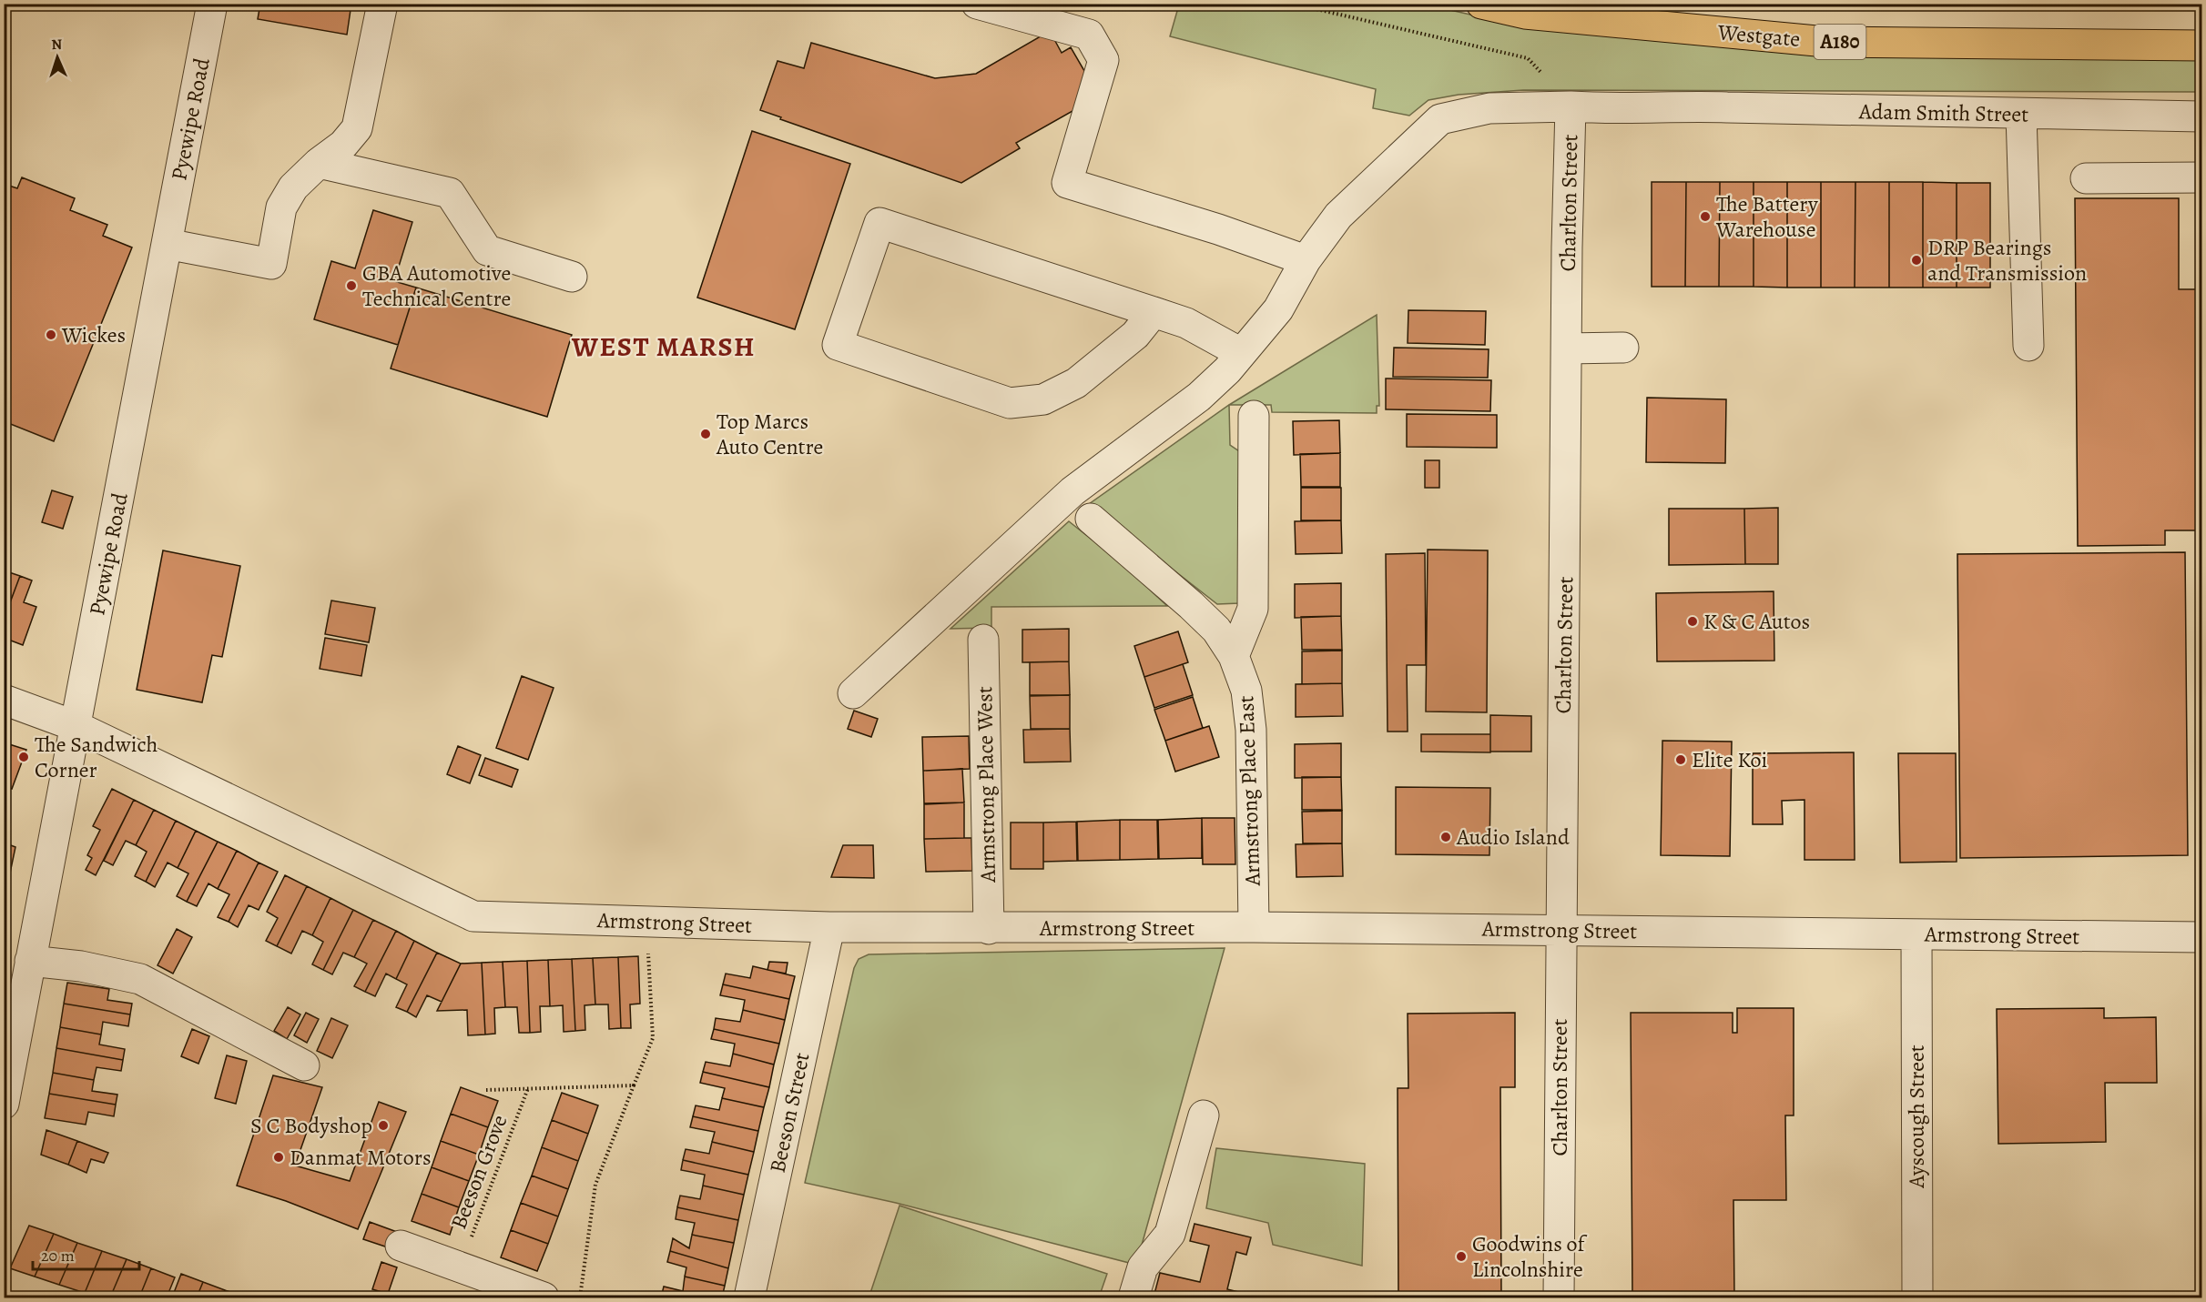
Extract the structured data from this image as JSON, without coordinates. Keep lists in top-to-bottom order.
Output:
{
  "streets": {
    "highway": ["Westgate", "A180"],
    "street": [
      "Adam Smith Street",
      "Pyewipe Road",
      "Charlton Street",
      "Armstrong Place West",
      "Armstrong Place East",
      "Armstrong Street",
      "Beeson Street",
      "Ayscough Street"
    ],
    "path": ["Beeson Grove"]
  },
  "crossings": [
    ["Adam Smith Street", "Charlton Street"],
    ["Pyewipe Road", "Armstrong Street"],
    ["Charlton Street", "Armstrong Street"],
    ["Armstrong Place West", "Armstrong Street"],
    ["Armstrong Place East", "Armstrong Street"],
    ["Armstrong Street", "Beeson Street"],
    ["Armstrong Street", "Ayscough Street"]
  ],
  "districts": ["WEST MARSH"],
  "places": [
    "The Battery Warehouse",
    "DRP Bearings and Transmission",
    "GBA Automotive Technical Centre",
    "Wickes",
    "Top Marcs Auto Centre",
    "K & C Autos",
    "The Sandwich Corner",
    "Elite Koi",
    "Audio Island",
    "S C Bodyshop",
    "Danmat Motors",
    "Goodwins of Lincolnshire"
  ],
  "scale_bar": "20 m",
  "north": "top"
}
